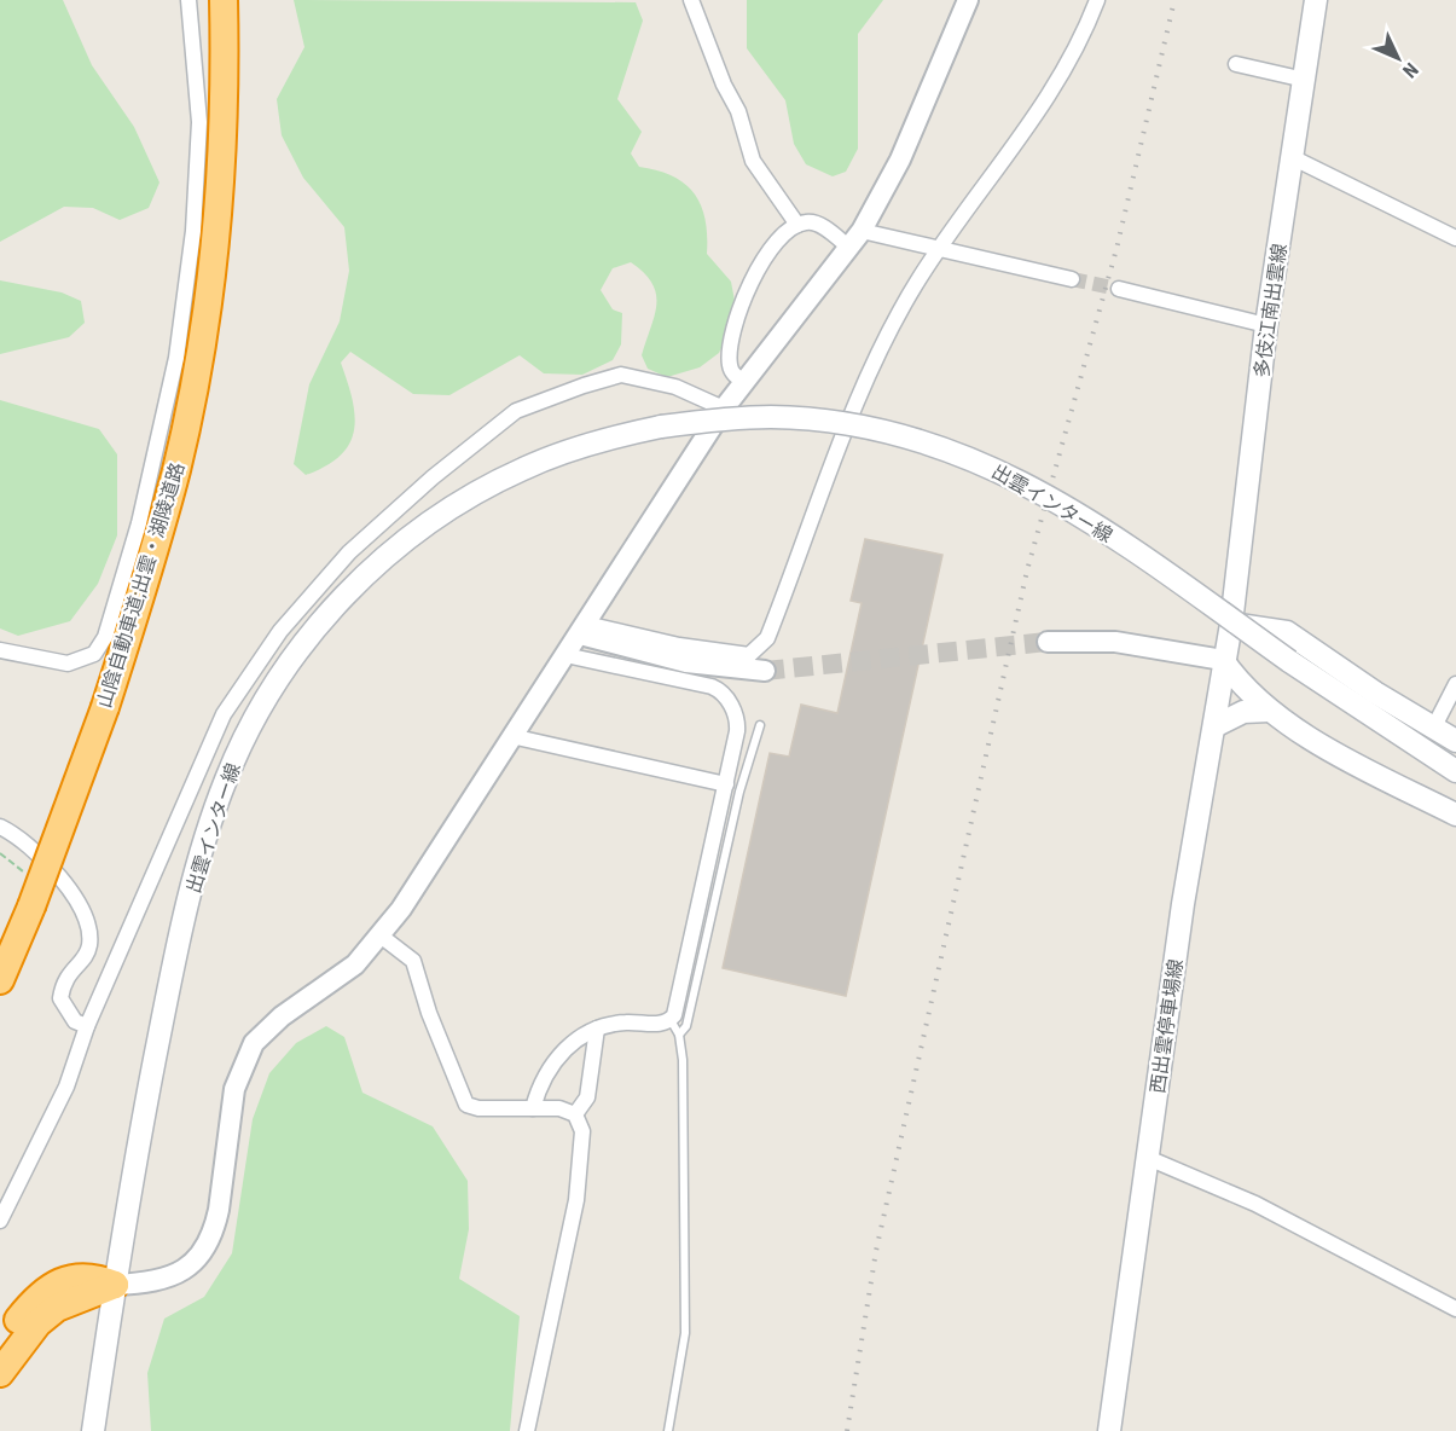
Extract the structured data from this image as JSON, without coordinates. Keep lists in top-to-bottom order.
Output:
{
  "streets": {
    "highway": ["山陰自動車道;出雲・湖陵道路"],
    "main road": ["多伎江南出雲線", "出雲インター線", "西出雲停車場線"]
  },
  "crossings": [
    ["多伎江南出雲線", "西出雲停車場線"]
  ],
  "north": "bottom right"
}
